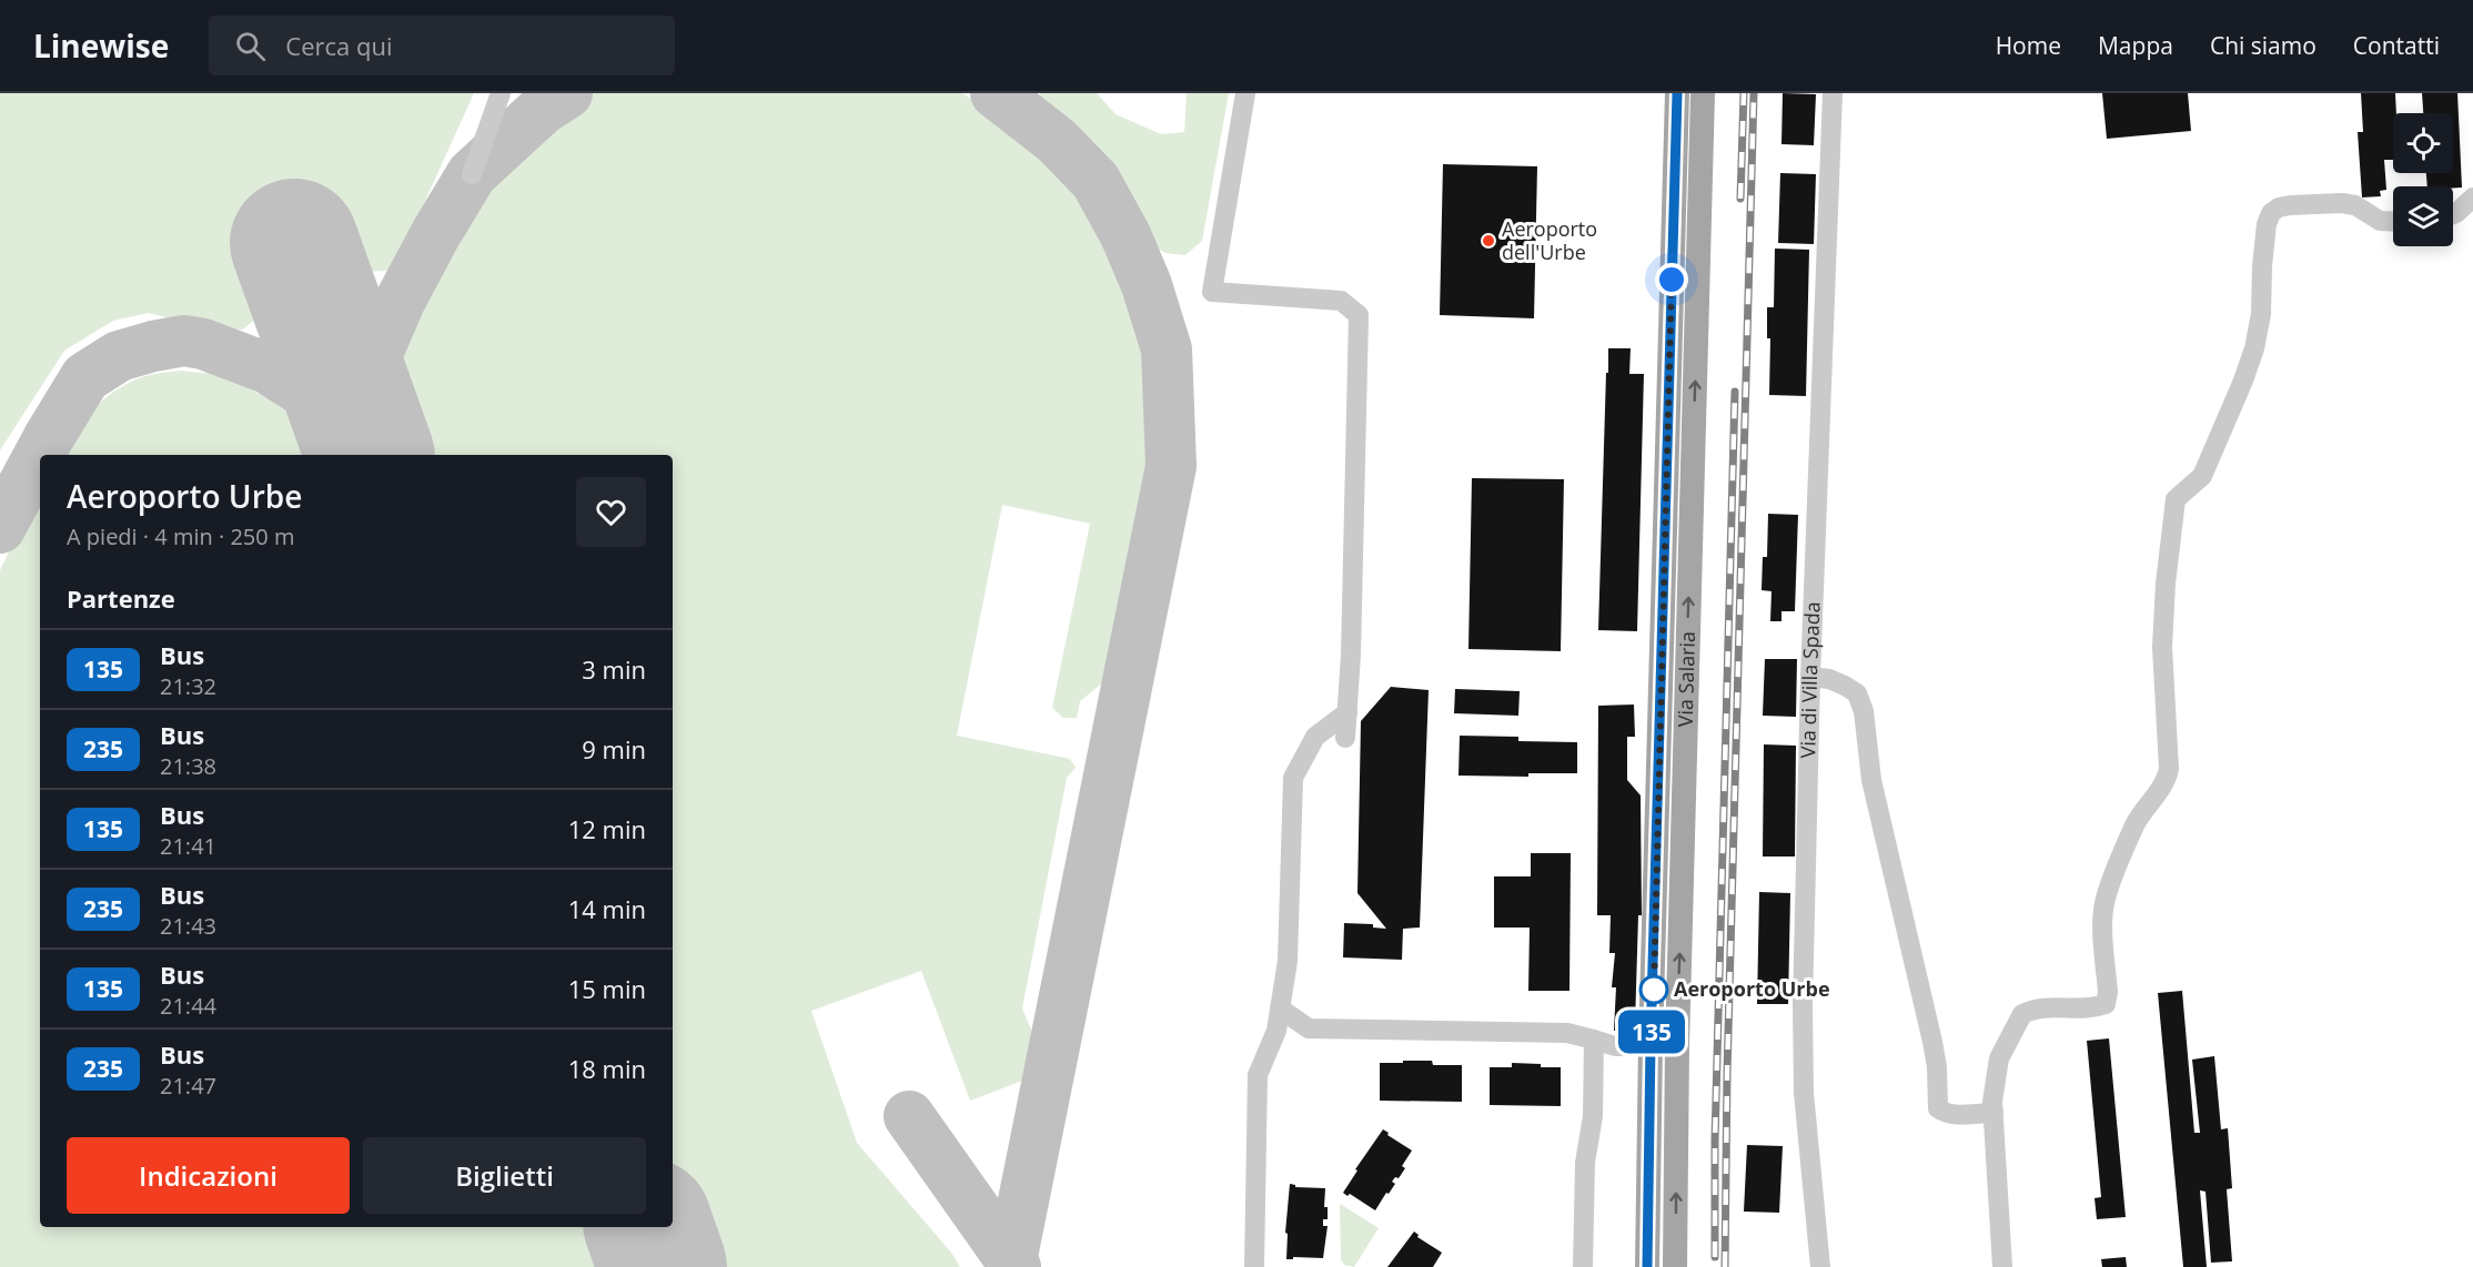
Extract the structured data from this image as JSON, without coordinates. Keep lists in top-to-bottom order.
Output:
{
  "streets": {
    "main road": ["Via Salaria"],
    "street": ["Via di Villa Spada"]
  },
  "places": ["Aeroporto dell'Urbe", "Aeroporto Urbe"],
  "lines": ["bus line 135"],
  "page": {
    "header": "Linewise",
    "search": "Cerca qui",
    "nav": [
      "Home",
      "Mappa",
      "Chi siamo",
      "Contatti"
    ],
    "on_map": "135",
    "heading": [
      ["Aeroporto Urbe", "A piedi · 4 min · 250 m"],
      "Partenze"
    ],
    "list": [
      {
        "mark": "135",
        "name": "Bus",
        "note": "21:32",
        "value": "3 min"
      },
      {
        "mark": "235",
        "name": "Bus",
        "note": "21:38",
        "value": "9 min"
      },
      {
        "mark": "135",
        "name": "Bus",
        "note": "21:41",
        "value": "12 min"
      },
      {
        "mark": "235",
        "name": "Bus",
        "note": "21:43",
        "value": "14 min"
      },
      {
        "mark": "135",
        "name": "Bus",
        "note": "21:44",
        "value": "15 min"
      },
      {
        "mark": "235",
        "name": "Bus",
        "note": "21:47",
        "value": "18 min"
      }
    ],
    "buttons": ["Indicazioni", "Biglietti"]
  }
}
